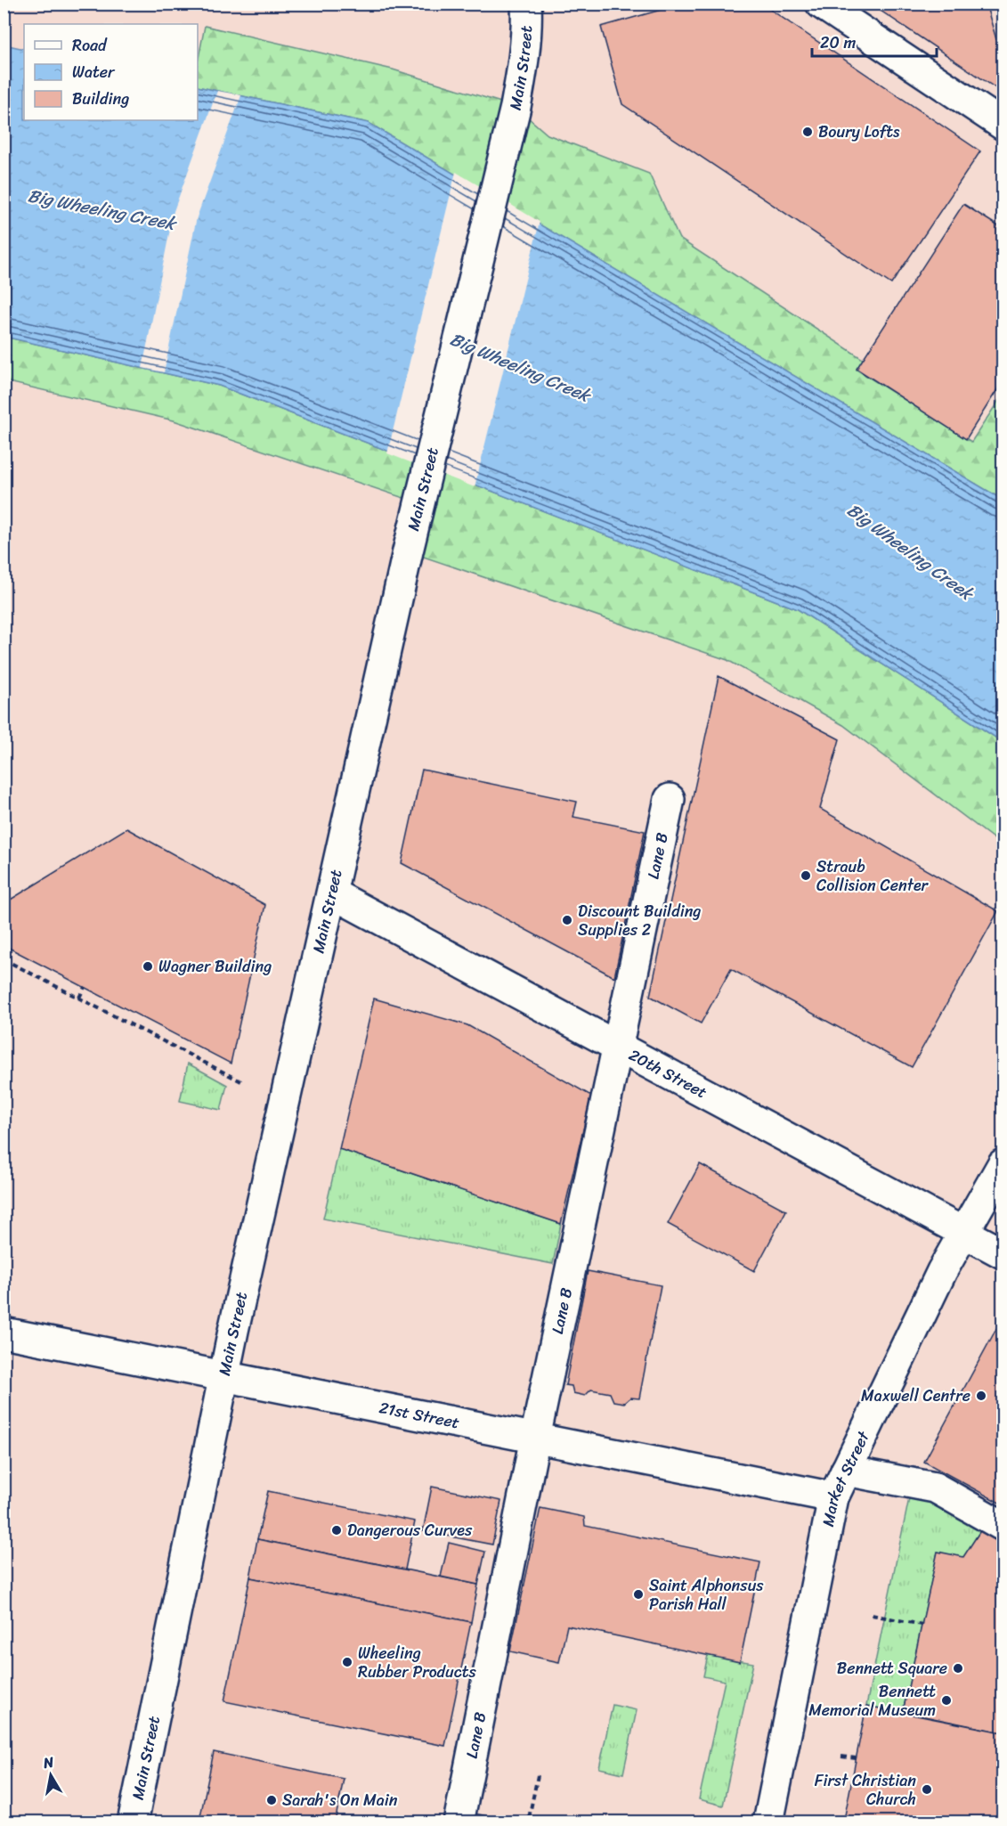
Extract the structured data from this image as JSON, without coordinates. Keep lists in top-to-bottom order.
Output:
{
  "streets": {
    "street": [
      "Main Street",
      "Lane B",
      "20th Street",
      "21st Street",
      "Market Street"
    ]
  },
  "crossings": [
    ["Main Street", "20th Street"],
    ["Main Street", "21st Street"],
    ["Lane B", "20th Street"],
    ["Lane B", "21st Street"],
    ["20th Street", "Market Street"],
    ["21st Street", "Market Street"]
  ],
  "water": ["Big Wheeling Creek"],
  "places": [
    "Boury Lofts",
    "Straub Collision Center",
    "Discount Building Supplies 2",
    "Wagner Building",
    "Maxwell Centre",
    "Dangerous Curves",
    "Saint Alphonsus Parish Hall",
    "Wheeling Rubber Products",
    "Bennett Square",
    "Bennett Memorial Museum",
    "First Christian Church",
    "Sarah's On Main"
  ],
  "legend": ["Road", "Water", "Building"],
  "scale_bar": "20 m",
  "north": "top"
}
